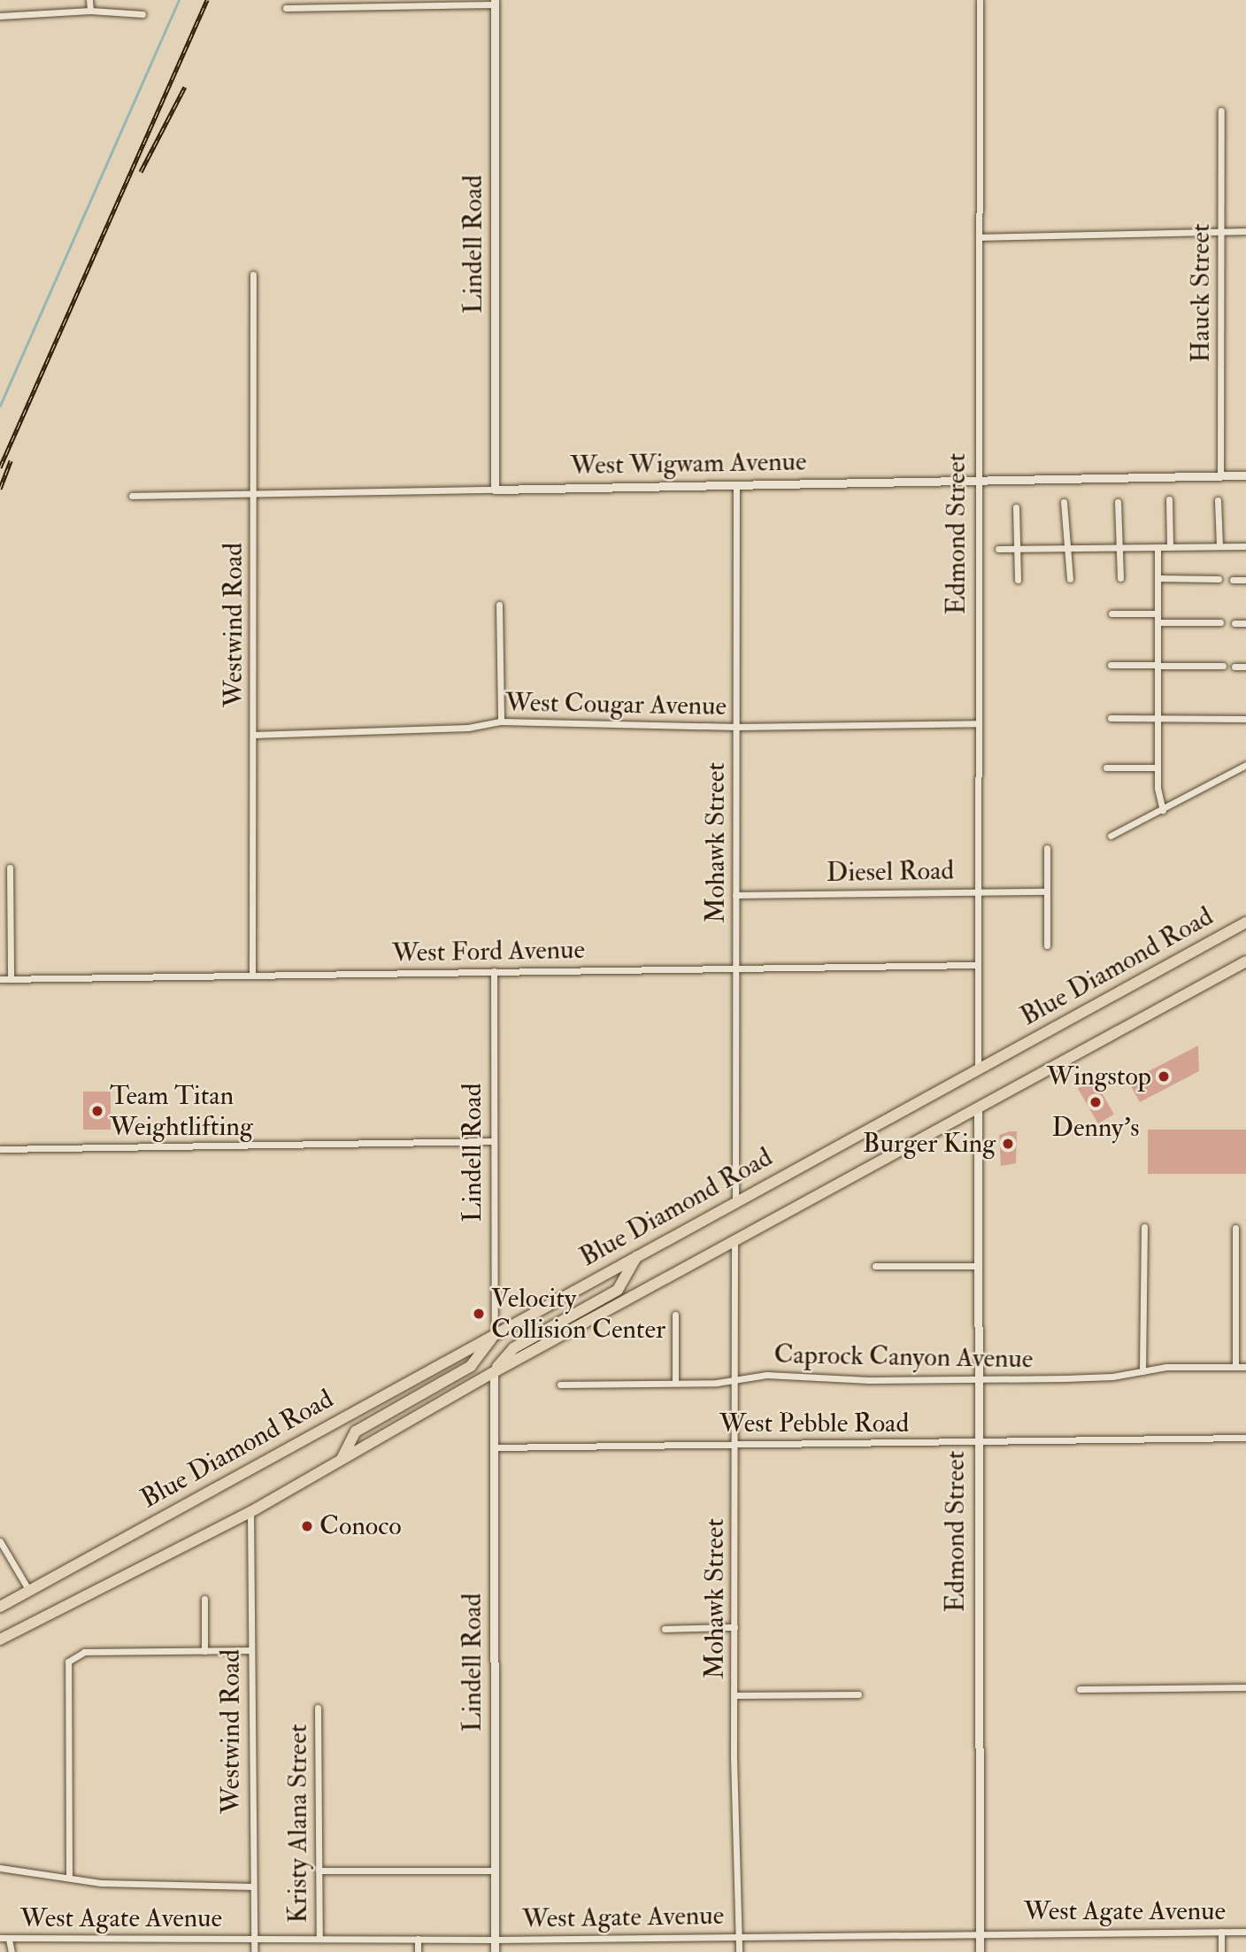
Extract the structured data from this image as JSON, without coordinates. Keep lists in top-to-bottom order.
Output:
{
  "streets": {
    "highway": ["Blue Diamond Road"],
    "street": [
      "Lindell Road",
      "Hauck Street",
      "West Wigwam Avenue",
      "Edmond Street",
      "Westwind Road",
      "West Cougar Avenue",
      "Mohawk Street",
      "Diesel Road",
      "West Ford Avenue",
      "Caprock Canyon Avenue",
      "West Pebble Road",
      "Kristy Alana Street",
      "West Agate Avenue"
    ]
  },
  "crossings": [
    ["Lindell Road", "West Wigwam Avenue"],
    ["Lindell Road", "West Ford Avenue"],
    ["Lindell Road", "Blue Diamond Road"],
    ["Lindell Road", "West Pebble Road"],
    ["Lindell Road", "West Agate Avenue"],
    ["Hauck Street", "West Wigwam Avenue"],
    ["West Wigwam Avenue", "Edmond Street"],
    ["West Wigwam Avenue", "Westwind Road"],
    ["West Wigwam Avenue", "Mohawk Street"],
    ["Edmond Street", "West Cougar Avenue"],
    ["Edmond Street", "Diesel Road"],
    ["Edmond Street", "West Ford Avenue"],
    ["Edmond Street", "Blue Diamond Road"],
    ["Edmond Street", "Caprock Canyon Avenue"],
    ["Edmond Street", "West Pebble Road"],
    ["Edmond Street", "West Agate Avenue"],
    ["Westwind Road", "West Cougar Avenue"],
    ["Westwind Road", "West Ford Avenue"],
    ["Westwind Road", "West Agate Avenue"],
    ["West Cougar Avenue", "Mohawk Street"],
    ["Mohawk Street", "Diesel Road"],
    ["Mohawk Street", "West Ford Avenue"],
    ["Mohawk Street", "Blue Diamond Road"],
    ["Mohawk Street", "Caprock Canyon Avenue"],
    ["Mohawk Street", "West Pebble Road"],
    ["Mohawk Street", "West Agate Avenue"],
    ["Kristy Alana Street", "West Agate Avenue"]
  ],
  "places": [
    "Wingstop",
    "Denny's",
    "Team Titan Weightlifting",
    "Burger King",
    "Velocity Collision Center",
    "Conoco"
  ]
}
